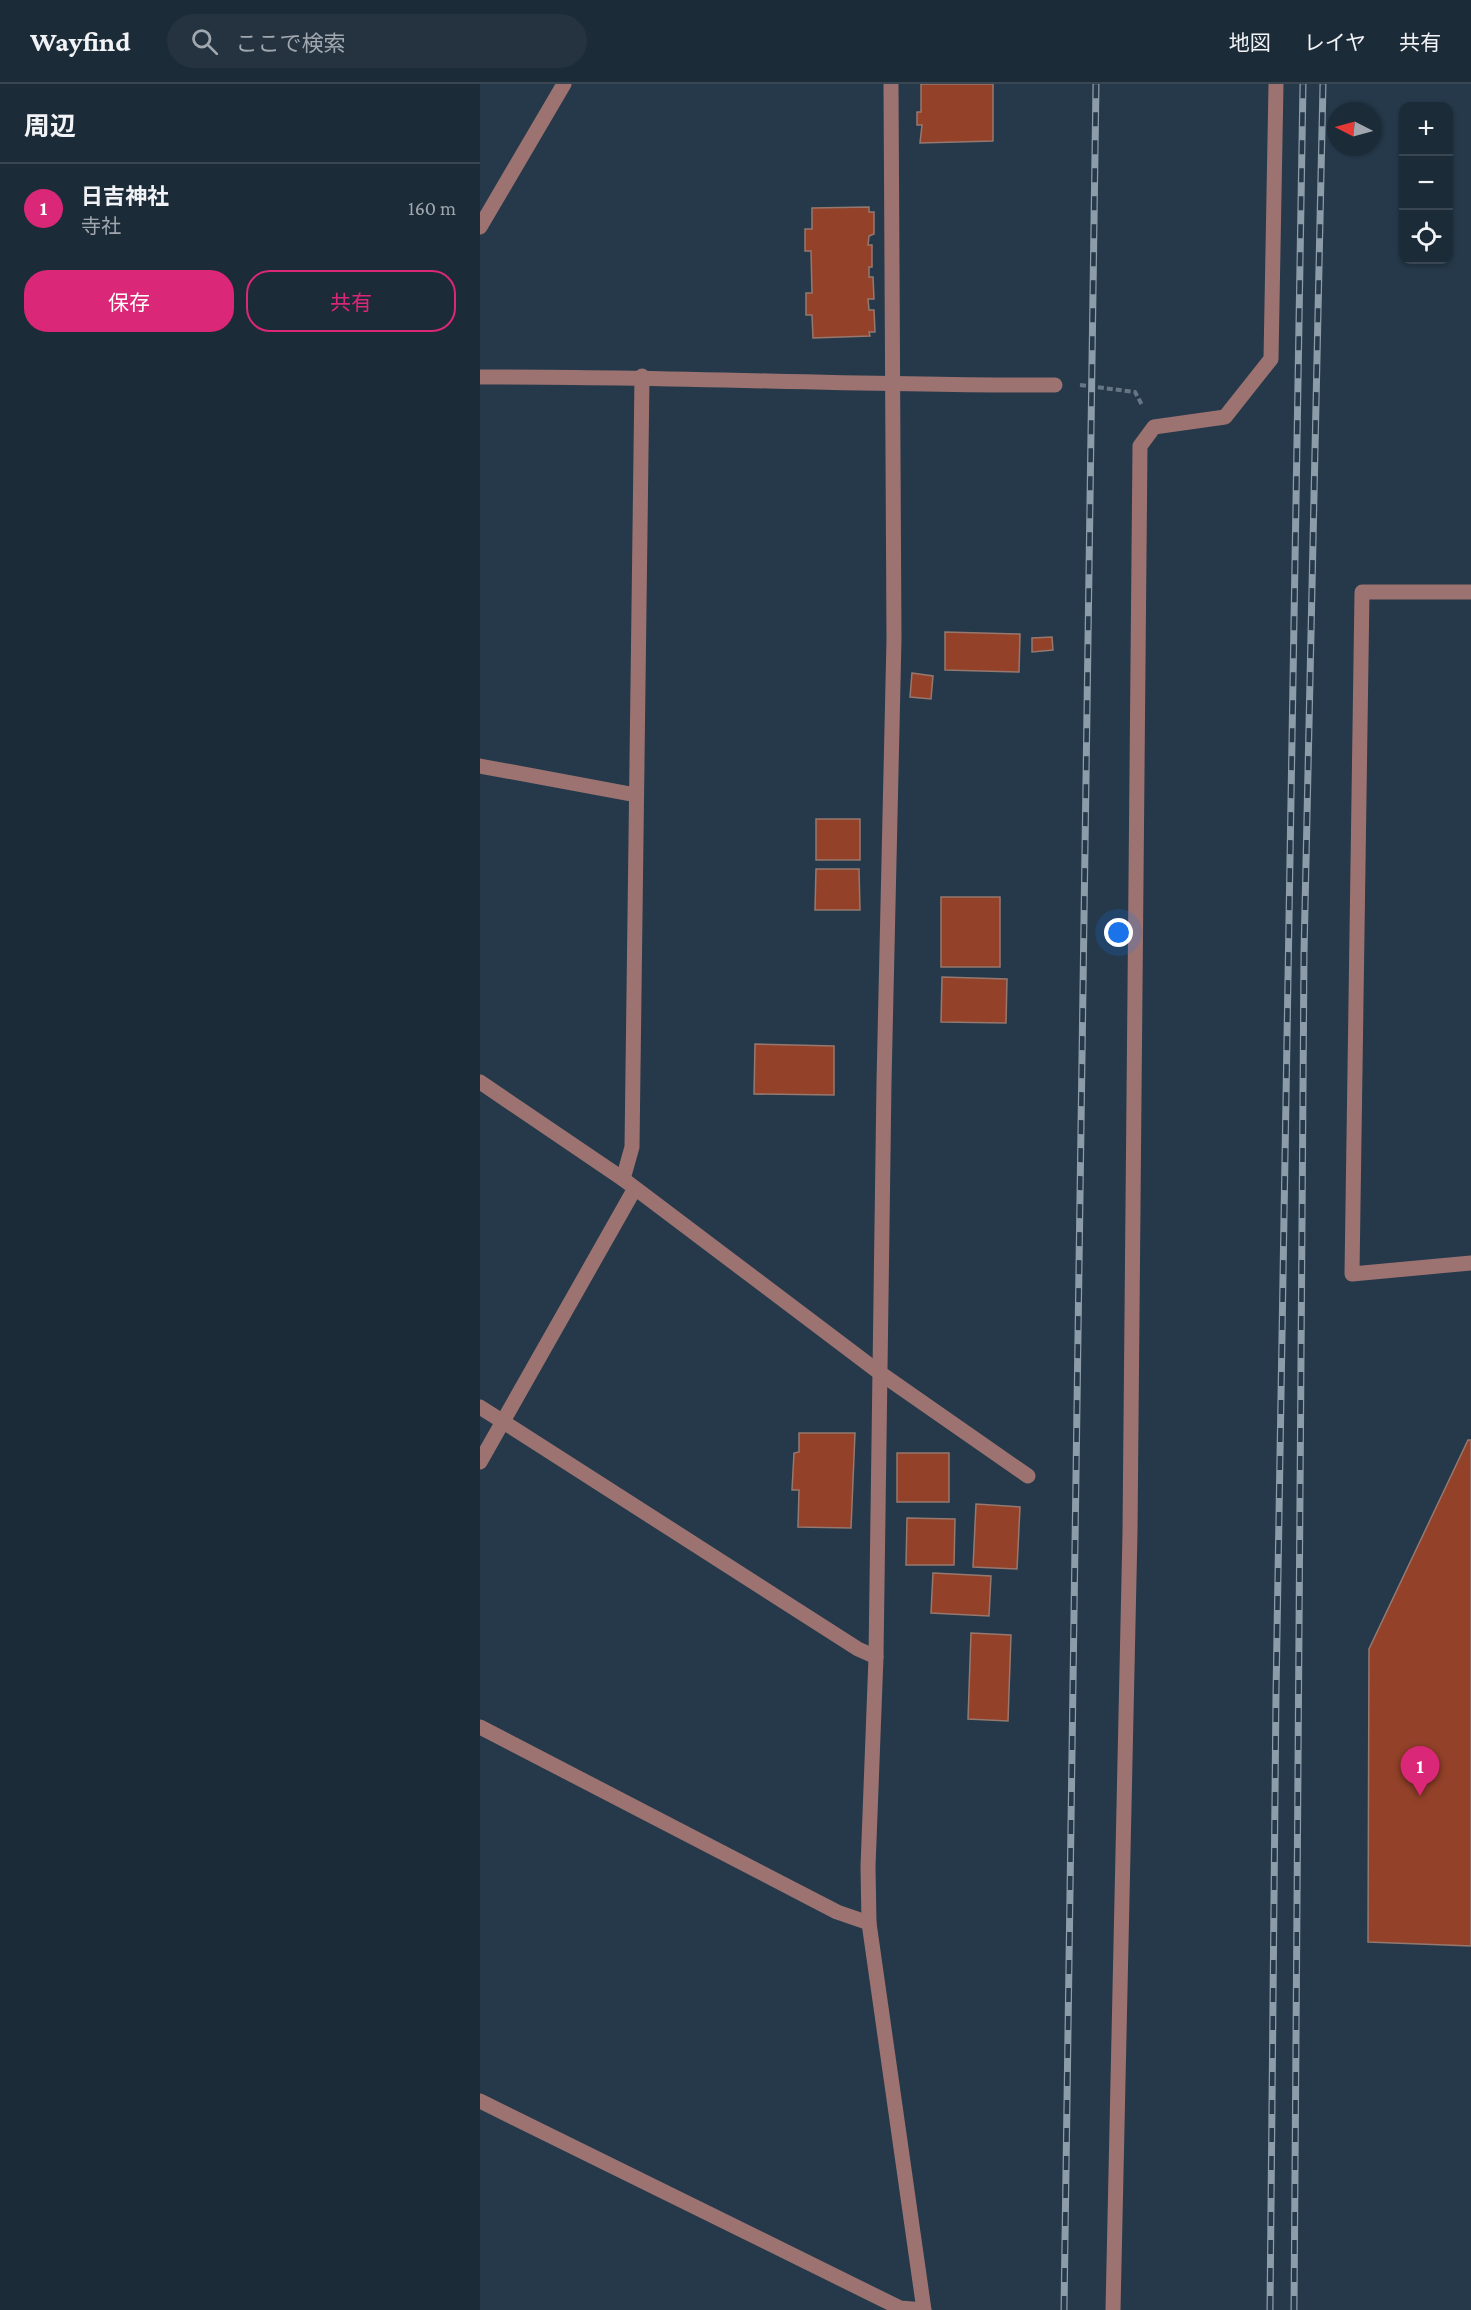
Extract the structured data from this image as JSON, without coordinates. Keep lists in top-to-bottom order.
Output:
{
  "north": "left",
  "page": {
    "header": "Wayfind",
    "search": "ここで検索",
    "nav": ["地図", "レイヤ", "共有"],
    "heading": "周辺",
    "map_buttons": ["+", "−"],
    "list": [
      {
        "mark": "1",
        "name": "日吉神社",
        "note": "寺社",
        "value": "160 m"
      }
    ],
    "buttons": ["保存", "共有"],
    "pins": "1"
  }
}
